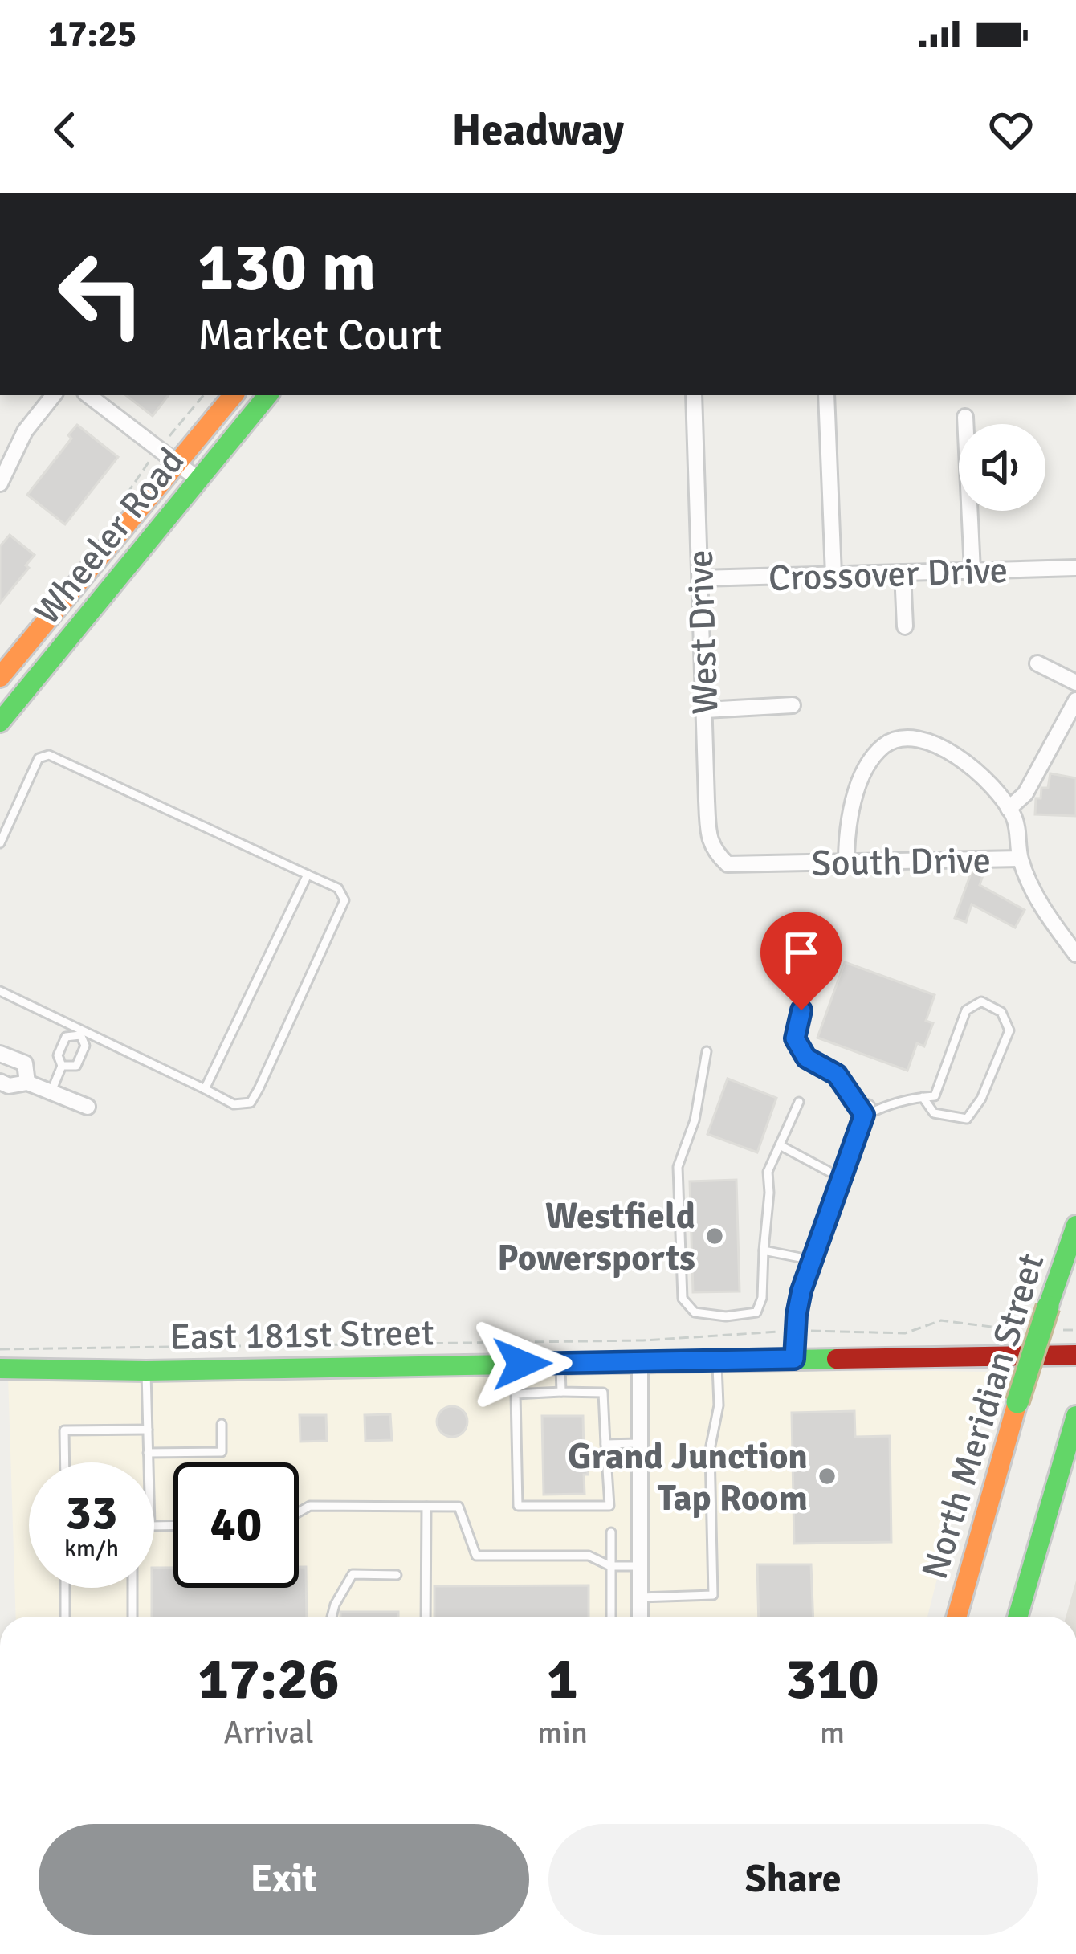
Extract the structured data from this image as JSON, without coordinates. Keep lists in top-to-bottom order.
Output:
{
  "streets": {
    "main road": ["Wheeler Road", "East 181st Street", "North Meridian Street"],
    "street": ["Crossover Drive", "West Drive", "South Drive"]
  },
  "crossings": [
    ["Crossover Drive", "West Drive"],
    ["West Drive", "South Drive"]
  ],
  "places": ["Westfield Powersports", "Grand Junction Tap Room"],
  "page": {
    "status": "17:25",
    "header": "Headway",
    "turn": ["130 m", "Market Court"],
    "speed": "33 km/h",
    "limit": "40",
    "eta": [
      "17:26",
      "Arrival",
      "1",
      "min",
      "310",
      "m"
    ],
    "buttons": ["Exit", "Share"]
  }
}
